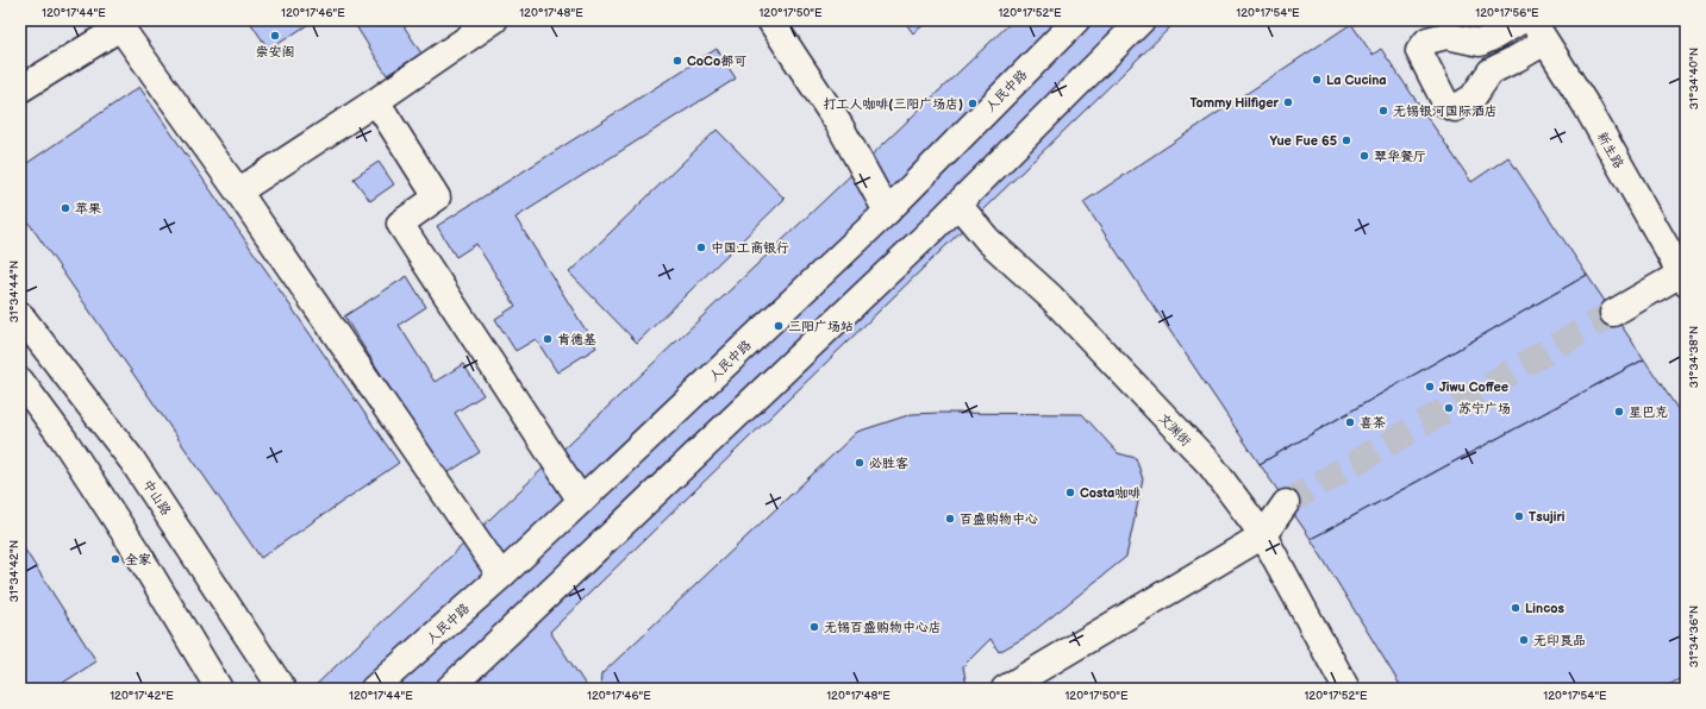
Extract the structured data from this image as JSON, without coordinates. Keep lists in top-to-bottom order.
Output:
{
  "streets": {
    "main road": [
      "人民中路",
      "新生路",
      "文渊街",
      "中山路"
    ]
  },
  "places": [
    "崇安阁",
    "CoCo都可",
    "La Cucina",
    "Tommy Hilfiger",
    "打工人咖啡(三阳广场店)",
    "无锡银河国际酒店",
    "Yue Fue 65",
    "翠华餐厅",
    "苹果",
    "中国工商银行",
    "三阳广场站",
    "肯德基",
    "Jiwu Coffee",
    "苏宁广场",
    "星巴克",
    "喜茶",
    "必胜客",
    "Costa咖啡",
    "Tsujiri",
    "百盛购物中心",
    "全家",
    "Lincos",
    "无锡百盛购物中心店",
    "无印良品"
  ],
  "coordinates": [
    "120°17'44\"E",
    "120°17'46\"E",
    "120°17'48\"E",
    "120°17'50\"E",
    "120°17'52\"E",
    "120°17'54\"E",
    "120°17'56\"E",
    "31°34'40\"N",
    "31°34'44\"N",
    "31°34'38\"N",
    "31°34'42\"N",
    "31°34'36\"N",
    "120°17'42\"E"
  ]
}
